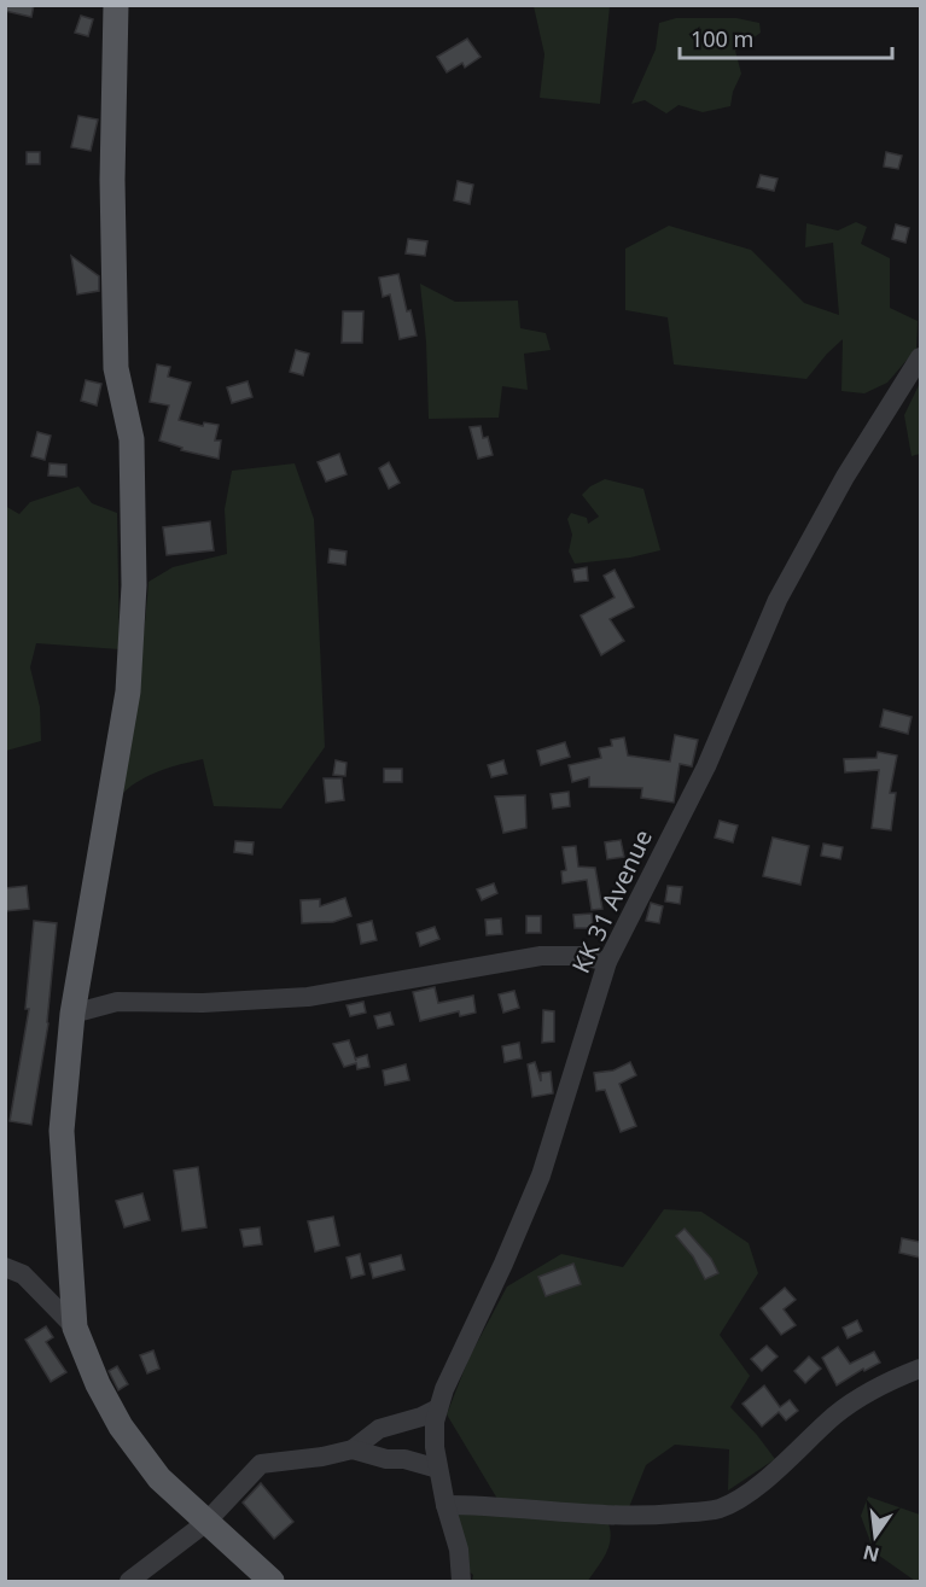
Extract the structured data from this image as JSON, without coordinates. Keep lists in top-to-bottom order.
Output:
{
  "streets": {
    "street": ["KK 31 Avenue"]
  },
  "scale_bar": "100 m",
  "north": "bottom"
}
